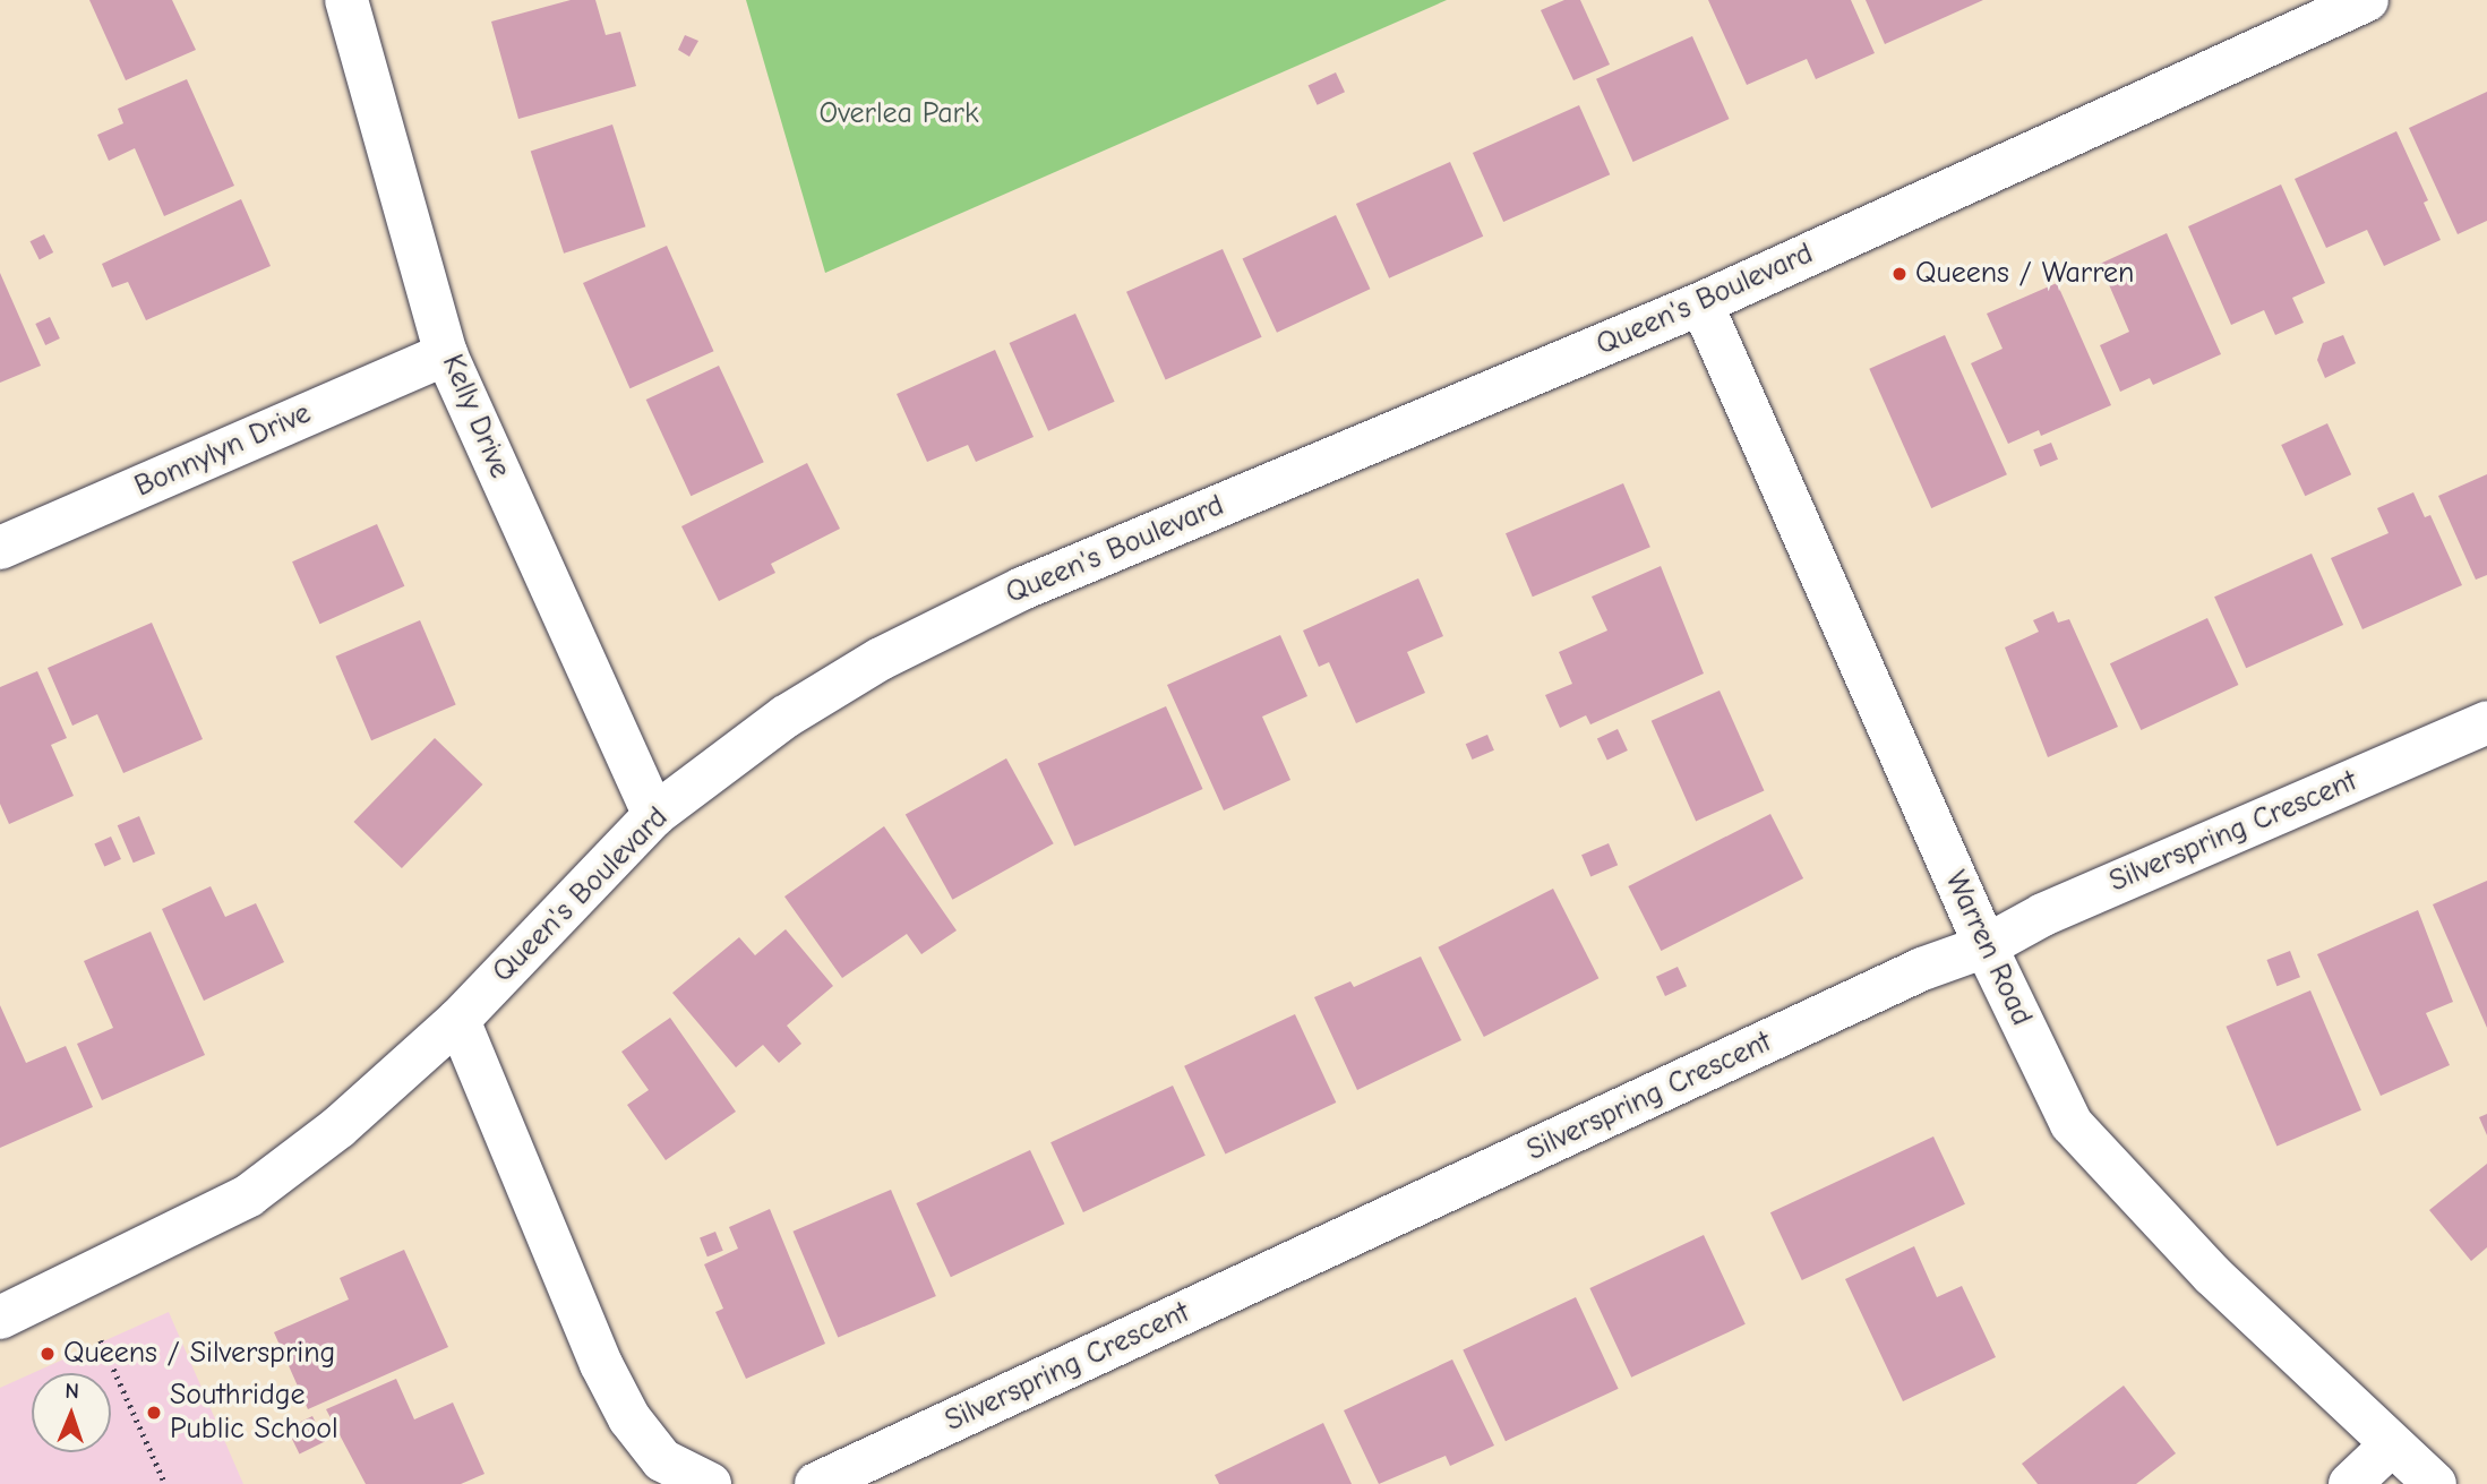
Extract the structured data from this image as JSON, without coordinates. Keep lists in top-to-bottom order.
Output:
{
  "streets": {
    "street": [
      "Queen's Boulevard",
      "Kelly Drive",
      "Bonnylyn Drive",
      "Silverspring Crescent",
      "Warren Road"
    ]
  },
  "crossings": [
    ["Queen's Boulevard", "Kelly Drive"],
    ["Queen's Boulevard", "Warren Road"],
    ["Kelly Drive", "Bonnylyn Drive"],
    ["Silverspring Crescent", "Warren Road"]
  ],
  "parks": ["Overlea Park"],
  "places": ["Queens / Warren", "Queens / Silverspring", "Southridge Public School"],
  "north": "top"
}
